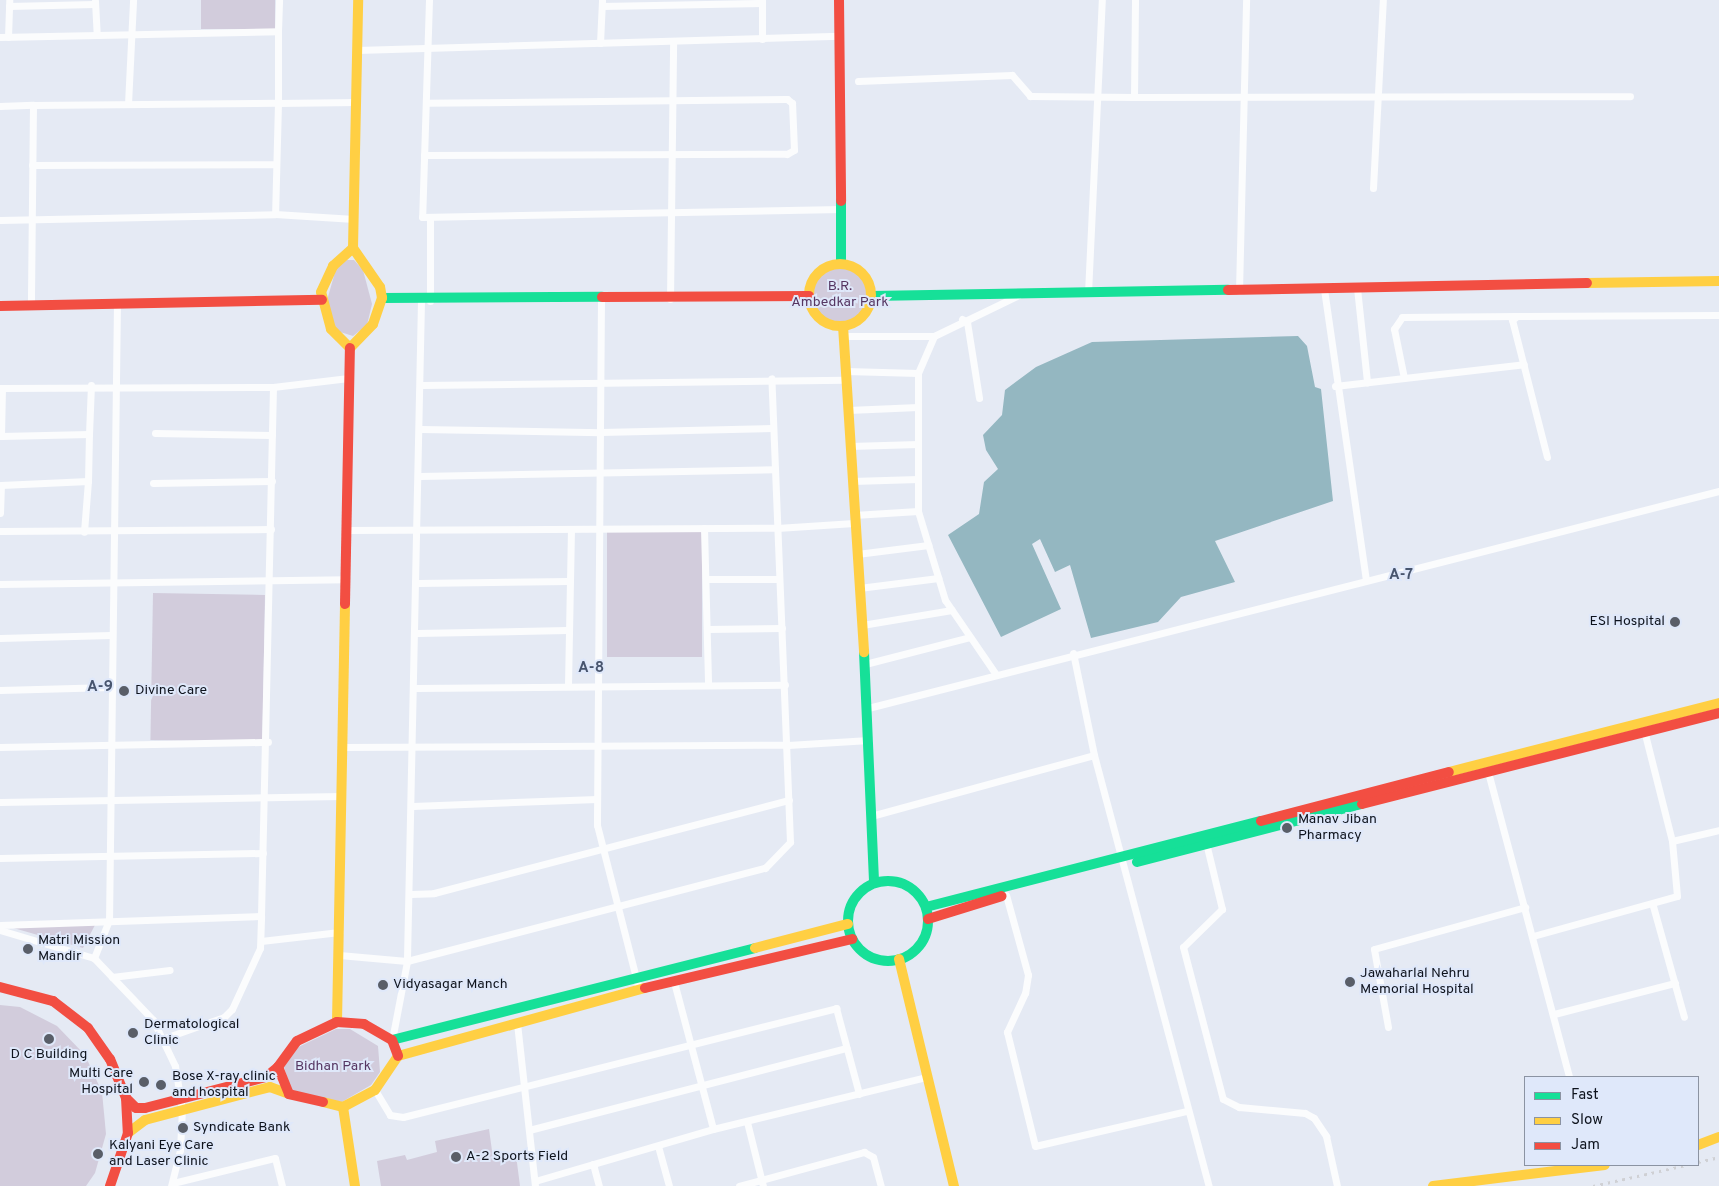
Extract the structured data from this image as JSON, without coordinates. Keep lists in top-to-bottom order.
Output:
{
  "districts": ["A-7", "A-8", "A-9"],
  "parks": ["B.R. Ambedkar Park", "Bidhan Park"],
  "places": [
    "ESI Hospital",
    "Divine Care",
    "Manav Jiban Pharmacy",
    "Matri Mission Mandir",
    "Jawaharlal Nehru Memorial Hospital",
    "Vidyasagar Manch",
    "Dermatological Clinic",
    "D C Building",
    "Multi Care Hospital",
    "Bose X-ray clinic and hospital",
    "Syndicate Bank",
    "Kalyani Eye Care and Laser Clinic",
    "A-2 Sports Field"
  ],
  "legend": ["Fast", "Slow", "Jam"]
}
